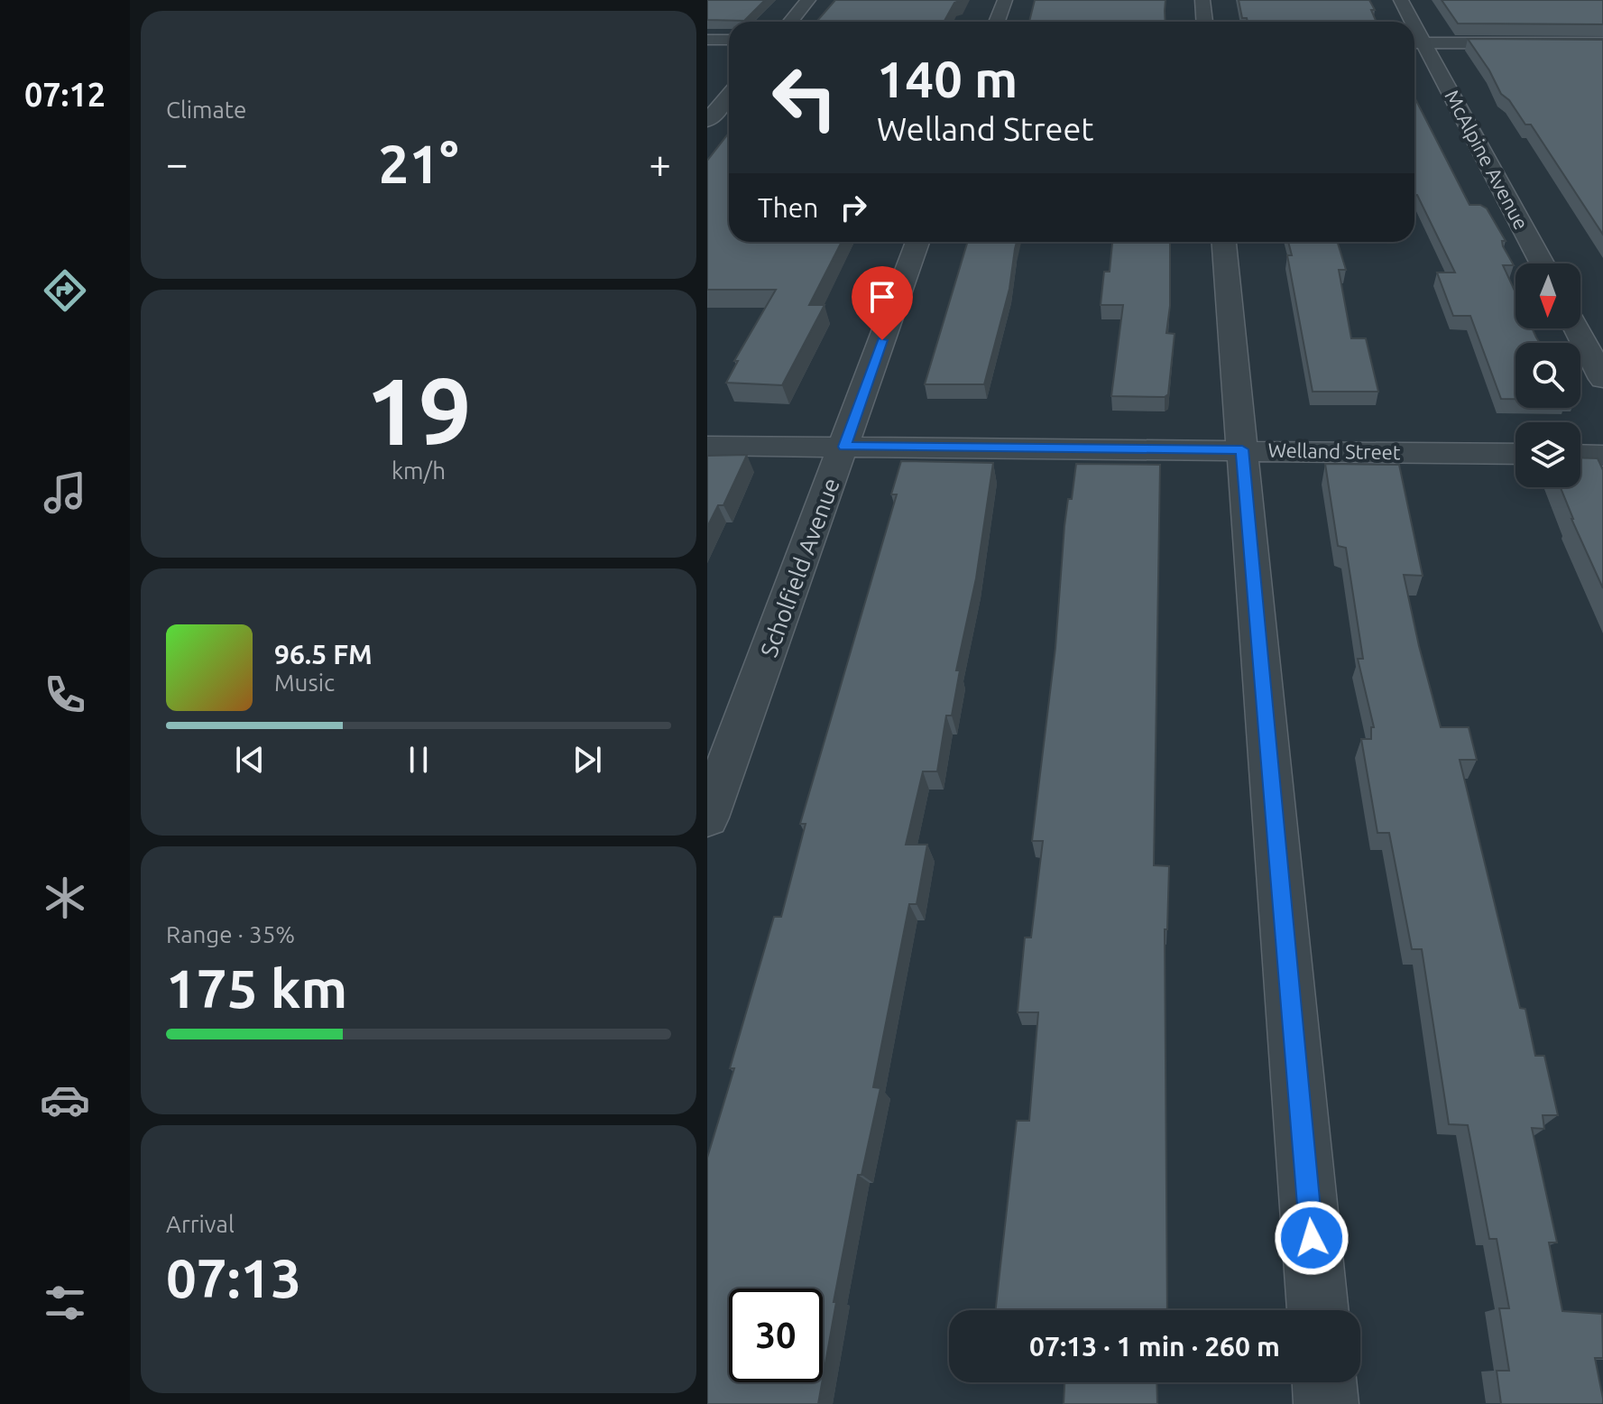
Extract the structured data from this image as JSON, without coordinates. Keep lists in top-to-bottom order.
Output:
{
  "streets": {
    "street": ["McAlpine Avenue", "Welland Street", "Scholfield Avenue"]
  },
  "crossings": [
    ["Welland Street", "Scholfield Avenue"]
  ],
  "north": "bottom",
  "page": {
    "tabs": "07:12",
    "tile": [
      "Climate",
      ["19", "km/h"],
      ["Range · 35%", "175 km"],
      ["Arrival", "07:13"]
    ],
    "turn": ["140 m", "Welland Street"],
    "heat": ["−", "21°", "+"],
    "then": "Then",
    "song": ["96.5 FM", "Music"],
    "limit": "30",
    "trip": "07:13 · 1 min · 260 m"
  }
}
